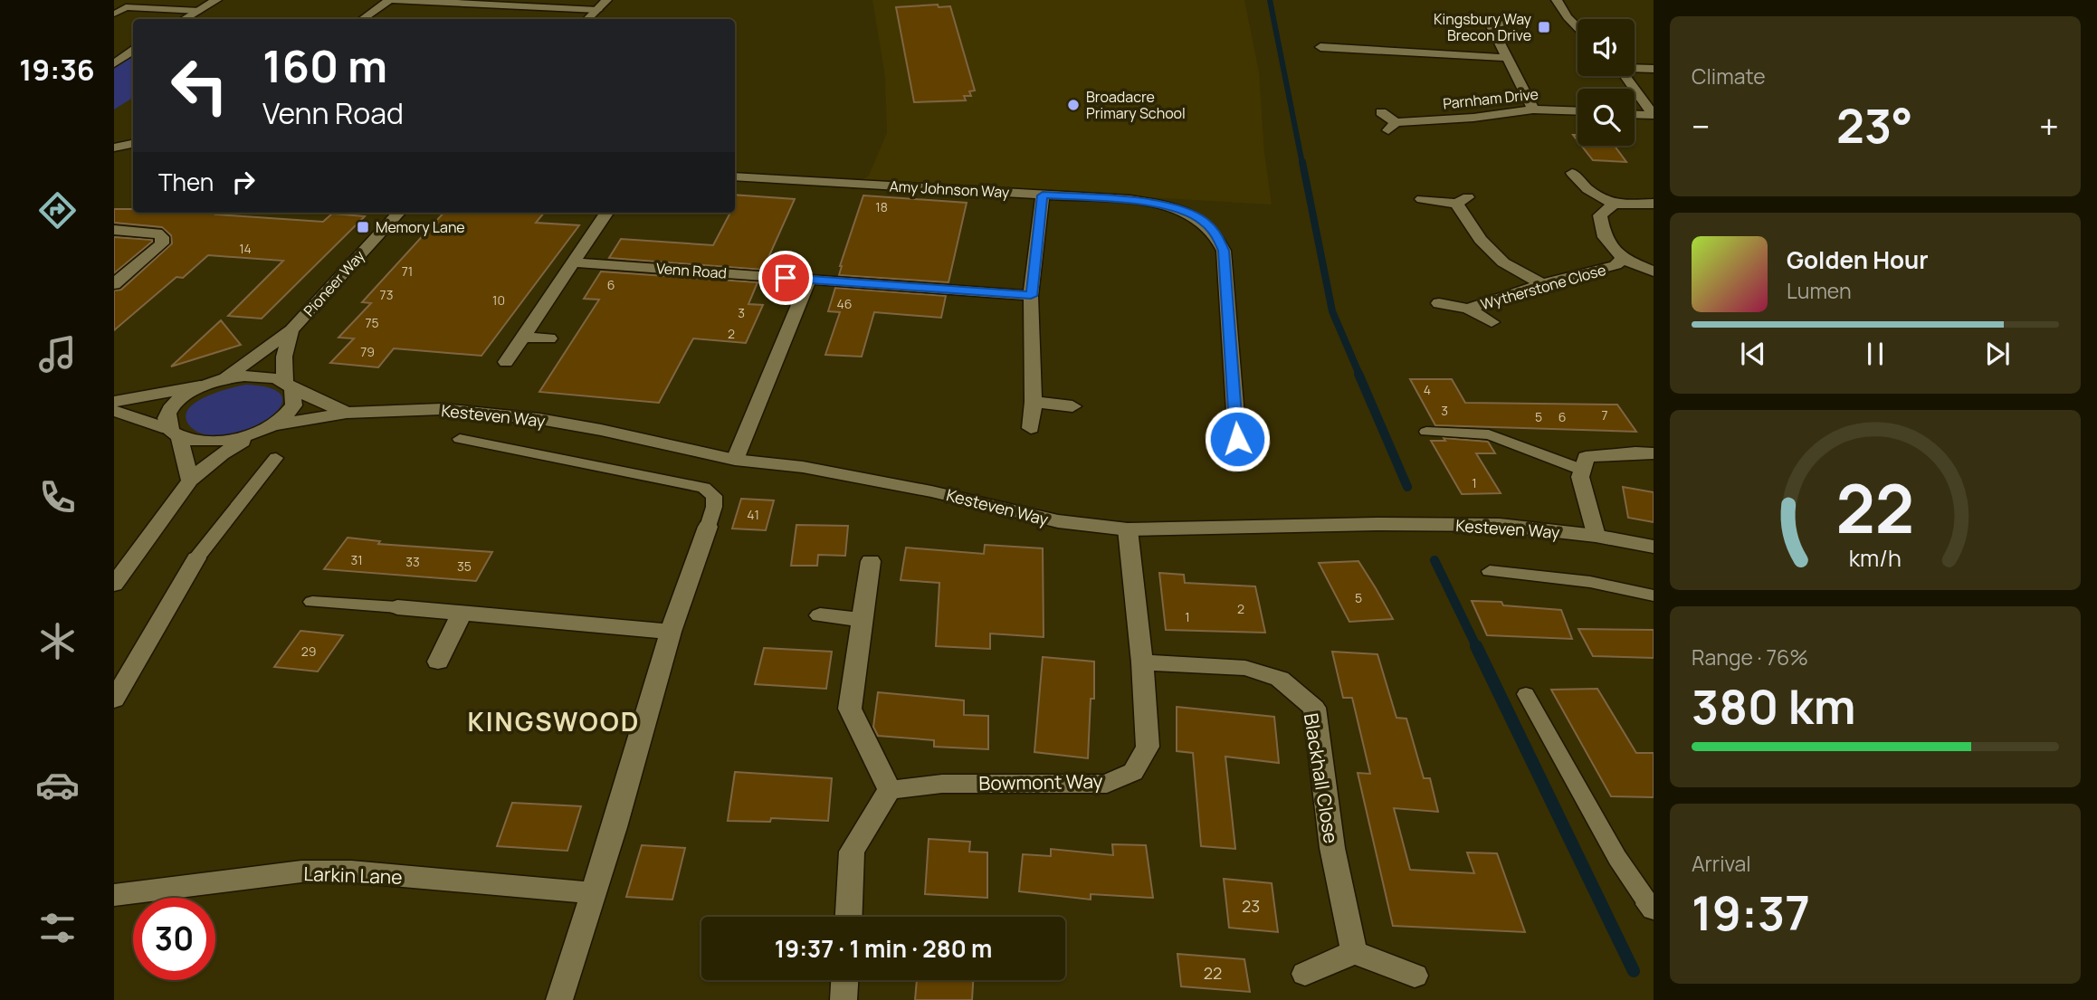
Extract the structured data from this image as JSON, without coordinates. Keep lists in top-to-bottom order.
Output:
{
  "streets": {
    "street": [
      "Parnham Drive",
      "Amy Johnson Way",
      "Venn Road",
      "Pioneer Way",
      "Wytherstone Close",
      "Kesteven Way",
      "Blackhall Close",
      "Bowmont Way",
      "Larkin Lane"
    ]
  },
  "crossings": [
    ["Pioneer Way", "Kesteven Way"],
    ["Kesteven Way", "Bowmont Way"],
    ["Blackhall Close", "Bowmont Way"]
  ],
  "districts": ["KINGSWOOD"],
  "places": {
    "transit": ["Kingsbury Way Brecon Drive", "Memory Lane"],
    "other": ["Broadacre Primary School"]
  },
  "house_numbers": [
    "18",
    "14",
    "71",
    "6",
    "73",
    "10",
    "46",
    "3",
    "75",
    "2",
    "79",
    "4",
    "3",
    "7",
    "5",
    "6",
    "1",
    "41",
    "31",
    "33",
    "35",
    "5",
    "2",
    "1",
    "29",
    "23",
    "22"
  ],
  "page": {
    "tabs": "19:36",
    "tile": [
      "Climate",
      ["Range · 76%", "380 km"],
      ["Arrival", "19:37"]
    ],
    "turn": ["160 m", "Venn Road"],
    "heat": ["−", "23°", "+"],
    "then": "Then",
    "song": ["Golden Hour", "Lumen"],
    "limit": "30",
    "trip": "19:37 · 1 min · 280 m",
    "gauge": ["22", "km/h"]
  }
}
